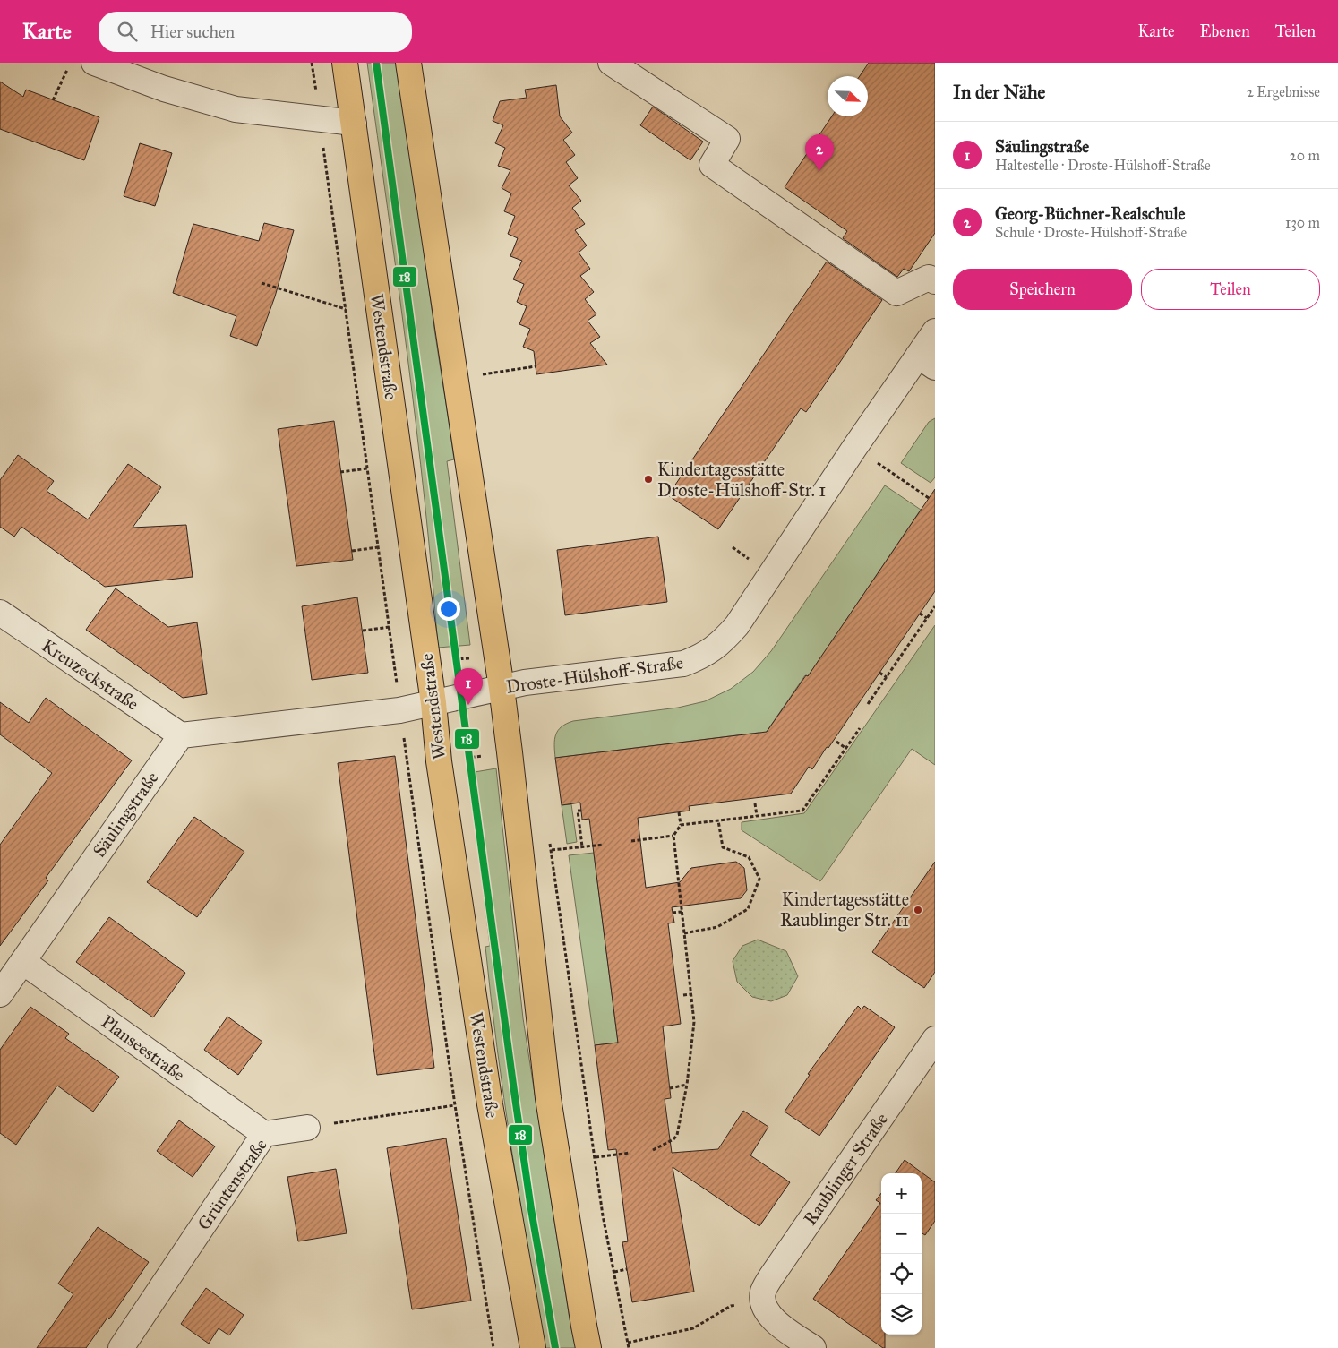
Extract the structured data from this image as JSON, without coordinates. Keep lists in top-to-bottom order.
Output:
{
  "streets": {
    "main road": ["Westendstraße"],
    "street": [
      "Kreuzeckstraße",
      "Droste-Hülshoff-Straße",
      "Säulingstraße",
      "Planseestraße",
      "Raublinger Straße",
      "Grüntenstraße"
    ]
  },
  "crossings": [
    ["Westendstraße", "Droste-Hülshoff-Straße"],
    ["Kreuzeckstraße", "Säulingstraße"],
    ["Säulingstraße", "Planseestraße"],
    ["Planseestraße", "Grüntenstraße"]
  ],
  "places": ["Kindertagesstätte Droste-Hülshoff-Str. 1", "Kindertagesstätte Raublinger Str. 11"],
  "lines": ["transit line 18"],
  "north": "bottom right",
  "page": {
    "header": "Karte",
    "search": "Hier suchen",
    "nav": ["Karte", "Ebenen", "Teilen"],
    "heading": ["In der Nähe", "2 Ergebnisse"],
    "list": [
      {
        "mark": "1",
        "name": "Säulingstraße",
        "note": "Haltestelle · Droste-Hülshoff-Straße",
        "value": "20 m"
      },
      {
        "mark": "2",
        "name": "Georg-Büchner-Realschule",
        "note": "Schule · Droste-Hülshoff-Straße",
        "value": "130 m"
      }
    ],
    "pins": ["2", "1"],
    "buttons": ["Speichern", "Teilen"],
    "map_buttons": ["+", "−"]
  }
}
